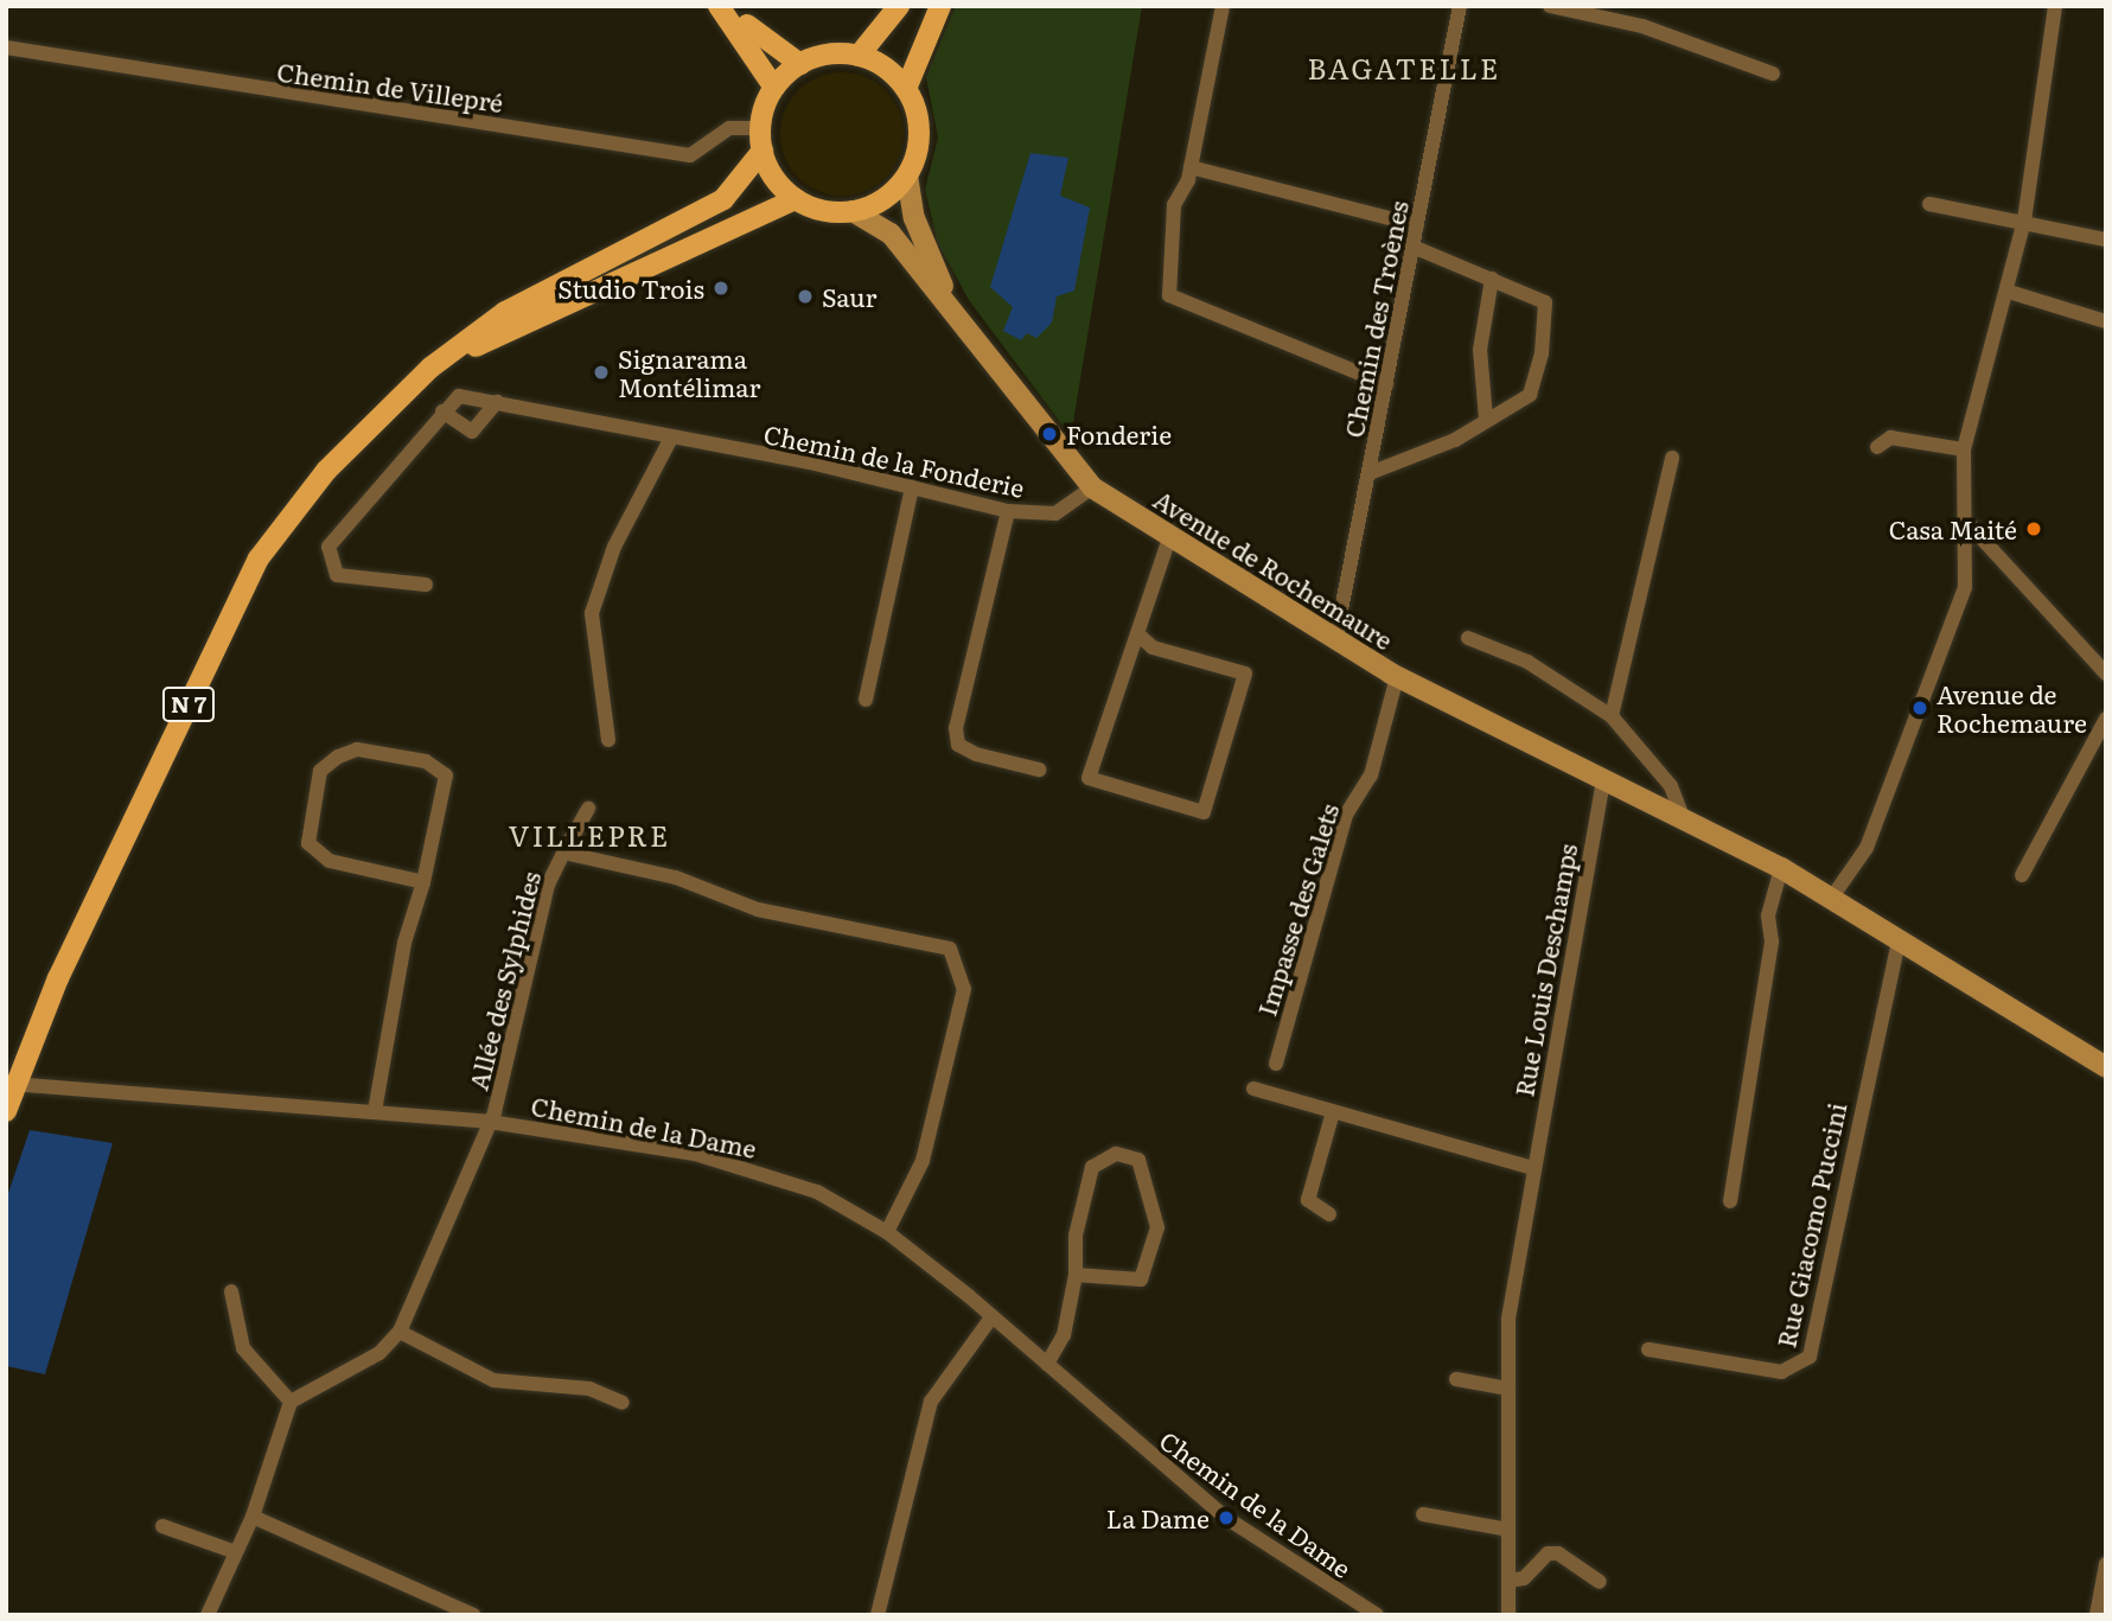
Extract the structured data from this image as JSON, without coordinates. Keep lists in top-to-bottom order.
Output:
{
  "streets": {
    "main road": ["N 7"],
    "street": [
      "Chemin de Villepré",
      "Chemin des Troènes",
      "Chemin de la Fonderie",
      "Avenue de Rochemaure",
      "Impasse des Galets",
      "Rue Louis Deschamps",
      "Allée des Sylphides",
      "Chemin de la Dame",
      "Rue Giacomo Puccini"
    ]
  },
  "crossings": [
    ["Chemin de Villepré", "Avenue de Rochemaure"],
    ["Chemin de Villepré", "N 7"],
    ["Chemin des Troènes", "Avenue de Rochemaure"],
    ["Chemin de la Fonderie", "Avenue de Rochemaure"],
    ["Avenue de Rochemaure", "N 7"],
    ["Avenue de Rochemaure", "Impasse des Galets"],
    ["Avenue de Rochemaure", "Rue Louis Deschamps"],
    ["Avenue de Rochemaure", "Rue Giacomo Puccini"],
    ["N 7", "Chemin de la Dame"],
    ["Allée des Sylphides", "Chemin de la Dame"]
  ],
  "districts": ["BAGATELLE", "VILLEPRE"],
  "places": [
    "Studio Trois",
    "Saur",
    "Signarama Montélimar",
    "Fonderie",
    "Casa Maité",
    "Avenue de Rochemaure",
    "La Dame"
  ]
}
